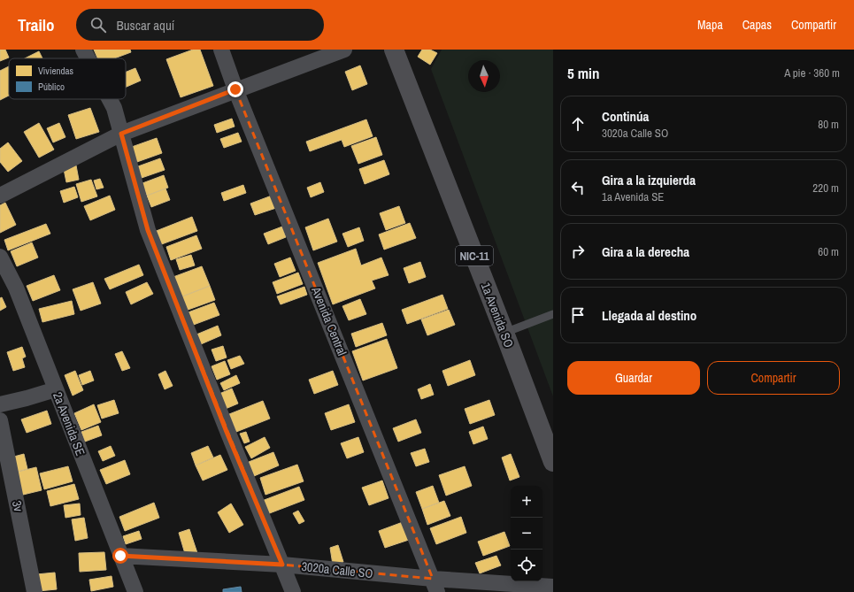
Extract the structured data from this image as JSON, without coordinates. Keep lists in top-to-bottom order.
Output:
{
  "streets": {
    "highway": ["NIC-11", "1a Avenida SO"],
    "street": [
      "Avenida Central",
      "2a Avenida SE",
      "3v",
      "3020a Calle SO"
    ]
  },
  "crossings": [
    ["Avenida Central", "3020a Calle SO"],
    ["2a Avenida SE", "3020a Calle SO"]
  ],
  "legend": ["Viviendas", "Público"],
  "north": "bottom",
  "page": {
    "header": "Trailo",
    "search": "Buscar aquí",
    "nav": ["Mapa", "Capas", "Compartir"],
    "heading": ["5 min", "A pie · 360 m"],
    "list": [
      ["Continúa", "3020a Calle SO", "80 m"],
      ["Gira a la izquierda", "1a Avenida SE", "220 m"],
      ["Gira a la derecha", "60 m"],
      "Llegada al destino"
    ],
    "buttons": ["Guardar", "Compartir"],
    "map_buttons": ["+", "−"]
  }
}
